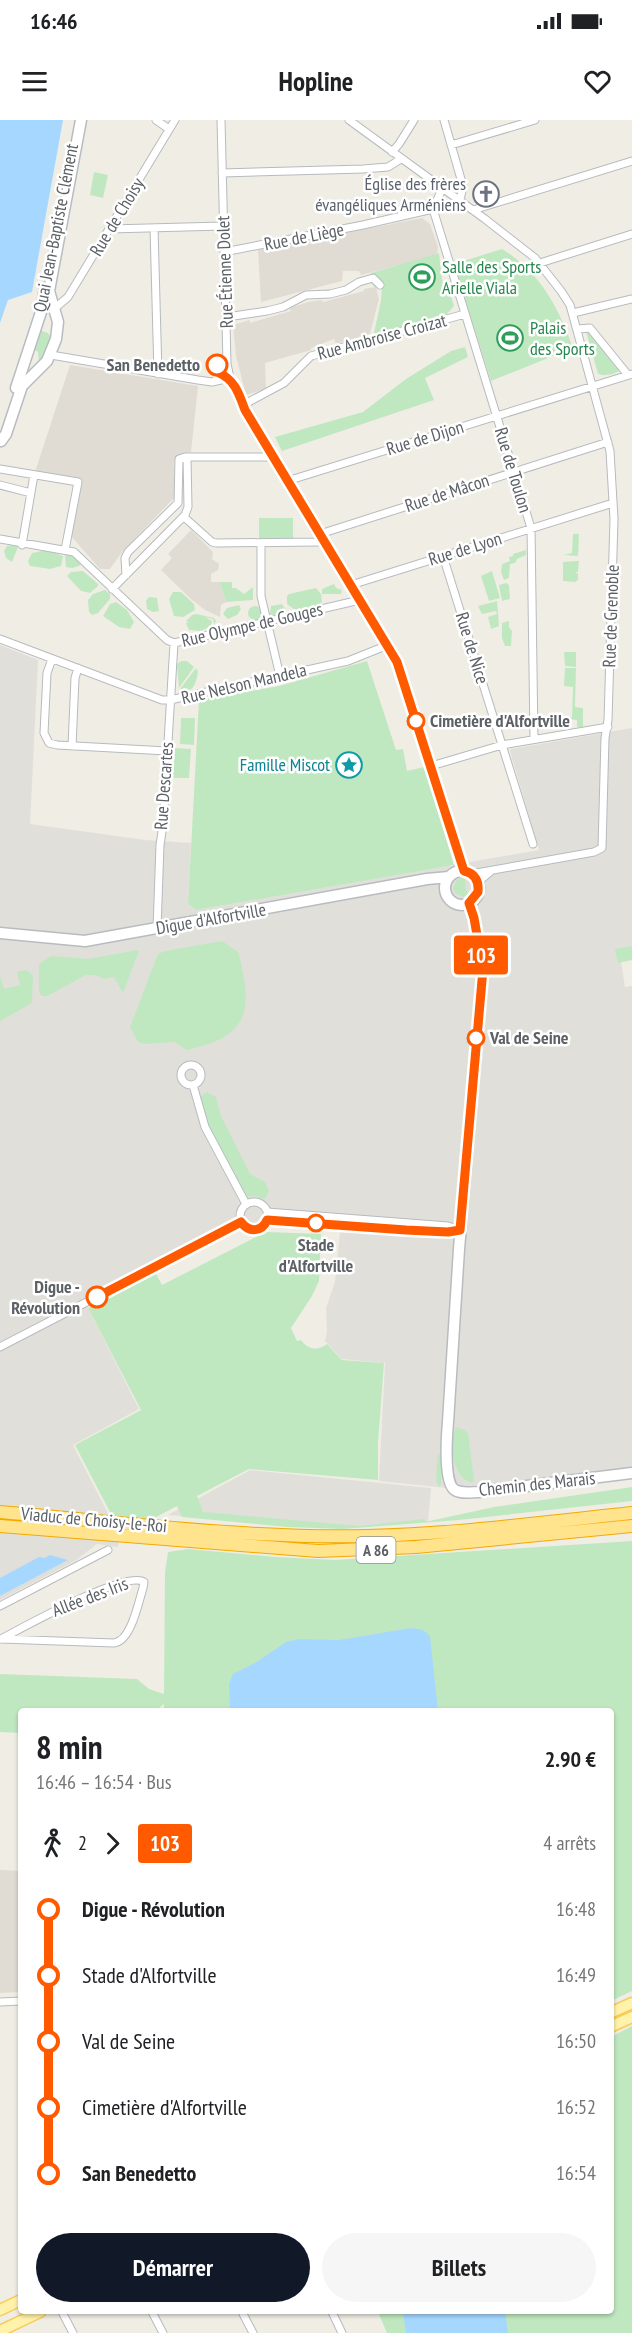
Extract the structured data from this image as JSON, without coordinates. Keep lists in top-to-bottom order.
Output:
{
  "streets": {
    "highway": ["Viaduc de Choisy-le-Roi", "A 86"],
    "street": [
      "Rue de Choisy",
      "Quai Jean-Baptiste Clément",
      "Rue de Liège",
      "Rue Étienne Dolet",
      "Rue Ambroise Croizat",
      "Rue de Dijon",
      "Rue de Toulon",
      "Rue de Mâcon",
      "Rue de Lyon",
      "Rue de Grenoble",
      "Rue Olympe de Gouges",
      "Rue de Nice",
      "Rue Nelson Mandela",
      "Rue Descartes",
      "Digue d'Alfortville",
      "Chemin des Marais",
      "Allée des Iris"
    ]
  },
  "crossings": [
    ["Rue de Choisy", "Quai Jean-Baptiste Clément"],
    ["Rue de Liège", "Rue Étienne Dolet"],
    ["Rue de Liège", "Rue de Toulon"],
    ["Rue Étienne Dolet", "Rue Ambroise Croizat"],
    ["Rue Étienne Dolet", "Rue de Dijon"],
    ["Rue Étienne Dolet", "Rue de Mâcon"],
    ["Rue Étienne Dolet", "Rue de Lyon"],
    ["Rue Étienne Dolet", "Rue Olympe de Gouges"],
    ["Rue Étienne Dolet", "Rue Nelson Mandela"],
    ["Rue Étienne Dolet", "Digue d'Alfortville"],
    ["Rue Ambroise Croizat", "Rue de Toulon"],
    ["Rue de Dijon", "Rue de Toulon"],
    ["Rue de Dijon", "Rue de Grenoble"],
    ["Rue de Toulon", "Rue de Mâcon"],
    ["Rue de Toulon", "Rue de Lyon"],
    ["Rue de Mâcon", "Rue de Grenoble"],
    ["Rue de Lyon", "Rue de Grenoble"],
    ["Rue de Lyon", "Rue de Nice"],
    ["Rue Olympe de Gouges", "Rue Descartes"],
    ["Rue Nelson Mandela", "Rue Descartes"],
    ["Rue Descartes", "Digue d'Alfortville"],
    ["Viaduc de Choisy-le-Roi", "A 86"]
  ],
  "places": {
    "church": ["Église des frères évangéliques Arméniens"],
    "sports": ["Salle des Sports Arielle Viala", "Palais des Sports"],
    "other": [
      "San Benedetto",
      "Cimetière d'Alfortville",
      "Val de Seine",
      "Stade d'Alfortville",
      "Digue - Révolution"
    ],
    "place": ["Famille Miscot"]
  },
  "lines": ["bus line 103"],
  "page": {
    "status": "16:46",
    "header": "Hopline",
    "on_map": "103",
    "heading": ["8 min", "16:46 – 16:54 · Bus", "2.90 €"],
    "legs": ["2", "103", "4 arrêts"],
    "list": [
      {
        "name": "Digue - Révolution",
        "value": "16:48"
      },
      {
        "name": "Stade d'Alfortville",
        "value": "16:49"
      },
      {
        "name": "Val de Seine",
        "value": "16:50"
      },
      {
        "name": "Cimetière d'Alfortville",
        "value": "16:52"
      },
      {
        "name": "San Benedetto",
        "value": "16:54"
      }
    ],
    "buttons": ["Démarrer", "Billets"]
  }
}
